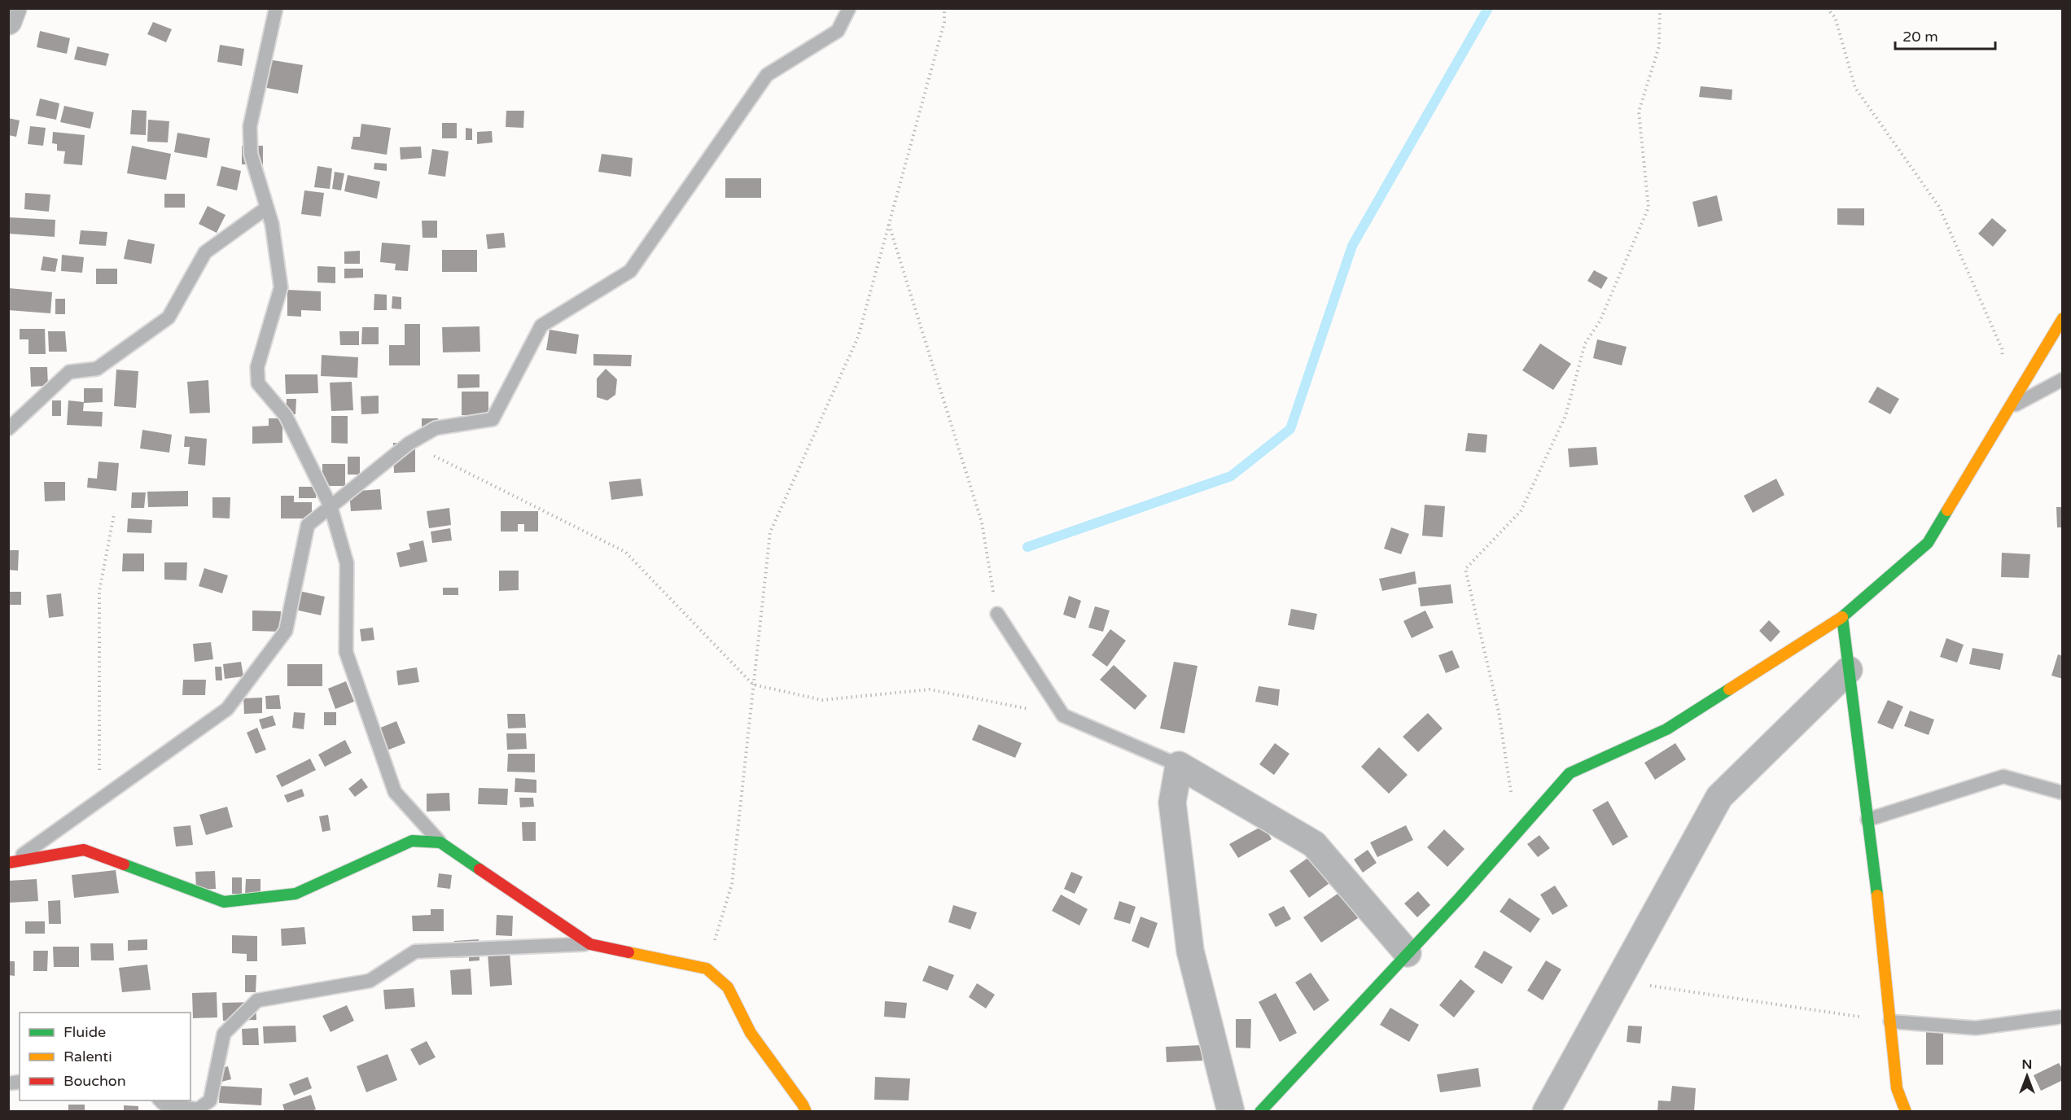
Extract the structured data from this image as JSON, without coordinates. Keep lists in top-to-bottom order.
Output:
{
  "legend": ["Fluide", "Ralenti", "Bouchon"],
  "scale_bar": "20 m",
  "north": "top"
}
